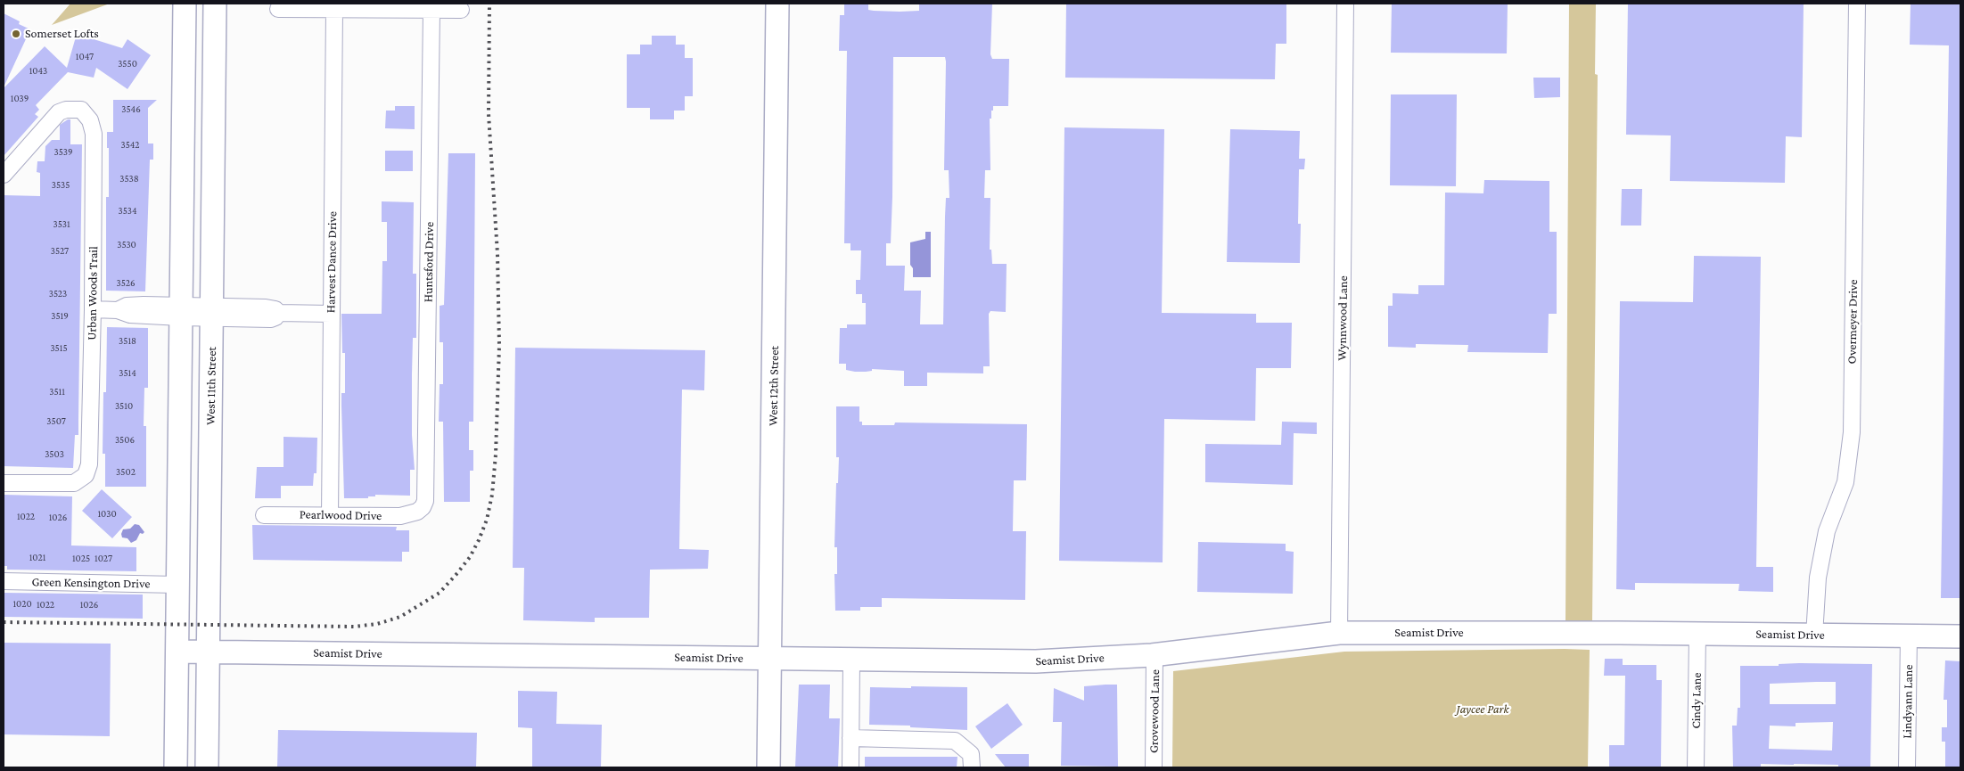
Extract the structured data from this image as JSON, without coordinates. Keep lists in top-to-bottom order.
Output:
{
  "streets": {
    "street": [
      "Harvest Dance Drive",
      "Huntsford Drive",
      "Urban Woods Trail",
      "Wynnwood Lane",
      "Overmeyer Drive",
      "West 11th Street",
      "West 12th Street",
      "Pearlwood Drive",
      "Green Kensington Drive",
      "Seamist Drive",
      "Cindy Lane",
      "Lindyann Lane",
      "Grovewood Lane"
    ]
  },
  "crossings": [
    ["Harvest Dance Drive", "Pearlwood Drive"],
    ["Huntsford Drive", "Pearlwood Drive"],
    ["Wynnwood Lane", "Seamist Drive"],
    ["Overmeyer Drive", "Seamist Drive"],
    ["West 11th Street", "Green Kensington Drive"],
    ["West 11th Street", "Seamist Drive"],
    ["West 12th Street", "Seamist Drive"],
    ["Seamist Drive", "Cindy Lane"],
    ["Seamist Drive", "Lindyann Lane"],
    ["Seamist Drive", "Grovewood Lane"]
  ],
  "parks": ["Jaycee Park"],
  "places": ["Somerset Lofts"],
  "house_numbers": [
    "1047",
    "3550",
    "1043",
    "1039",
    "3546",
    "3542",
    "3539",
    "3538",
    "3535",
    "3534",
    "3531",
    "3530",
    "3527",
    "3526",
    "3523",
    "3519",
    "3518",
    "3515",
    "3514",
    "3511",
    "3510",
    "3507",
    "3506",
    "3503",
    "3502",
    "1030",
    "1022",
    "1026",
    "1021",
    "1025",
    "1027",
    "1020",
    "1022",
    "1026"
  ]
}
